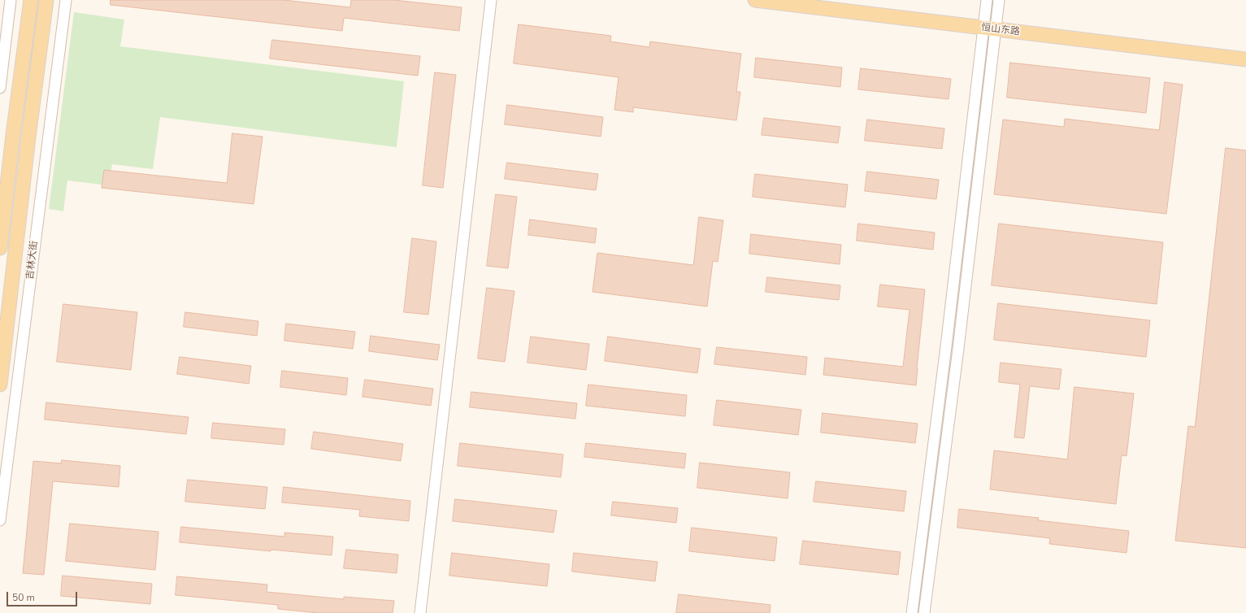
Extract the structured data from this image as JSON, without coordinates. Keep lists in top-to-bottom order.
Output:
{
  "streets": {
    "main road": ["恒山东路", "吉林大街"]
  },
  "scale_bar": "50 m"
}
